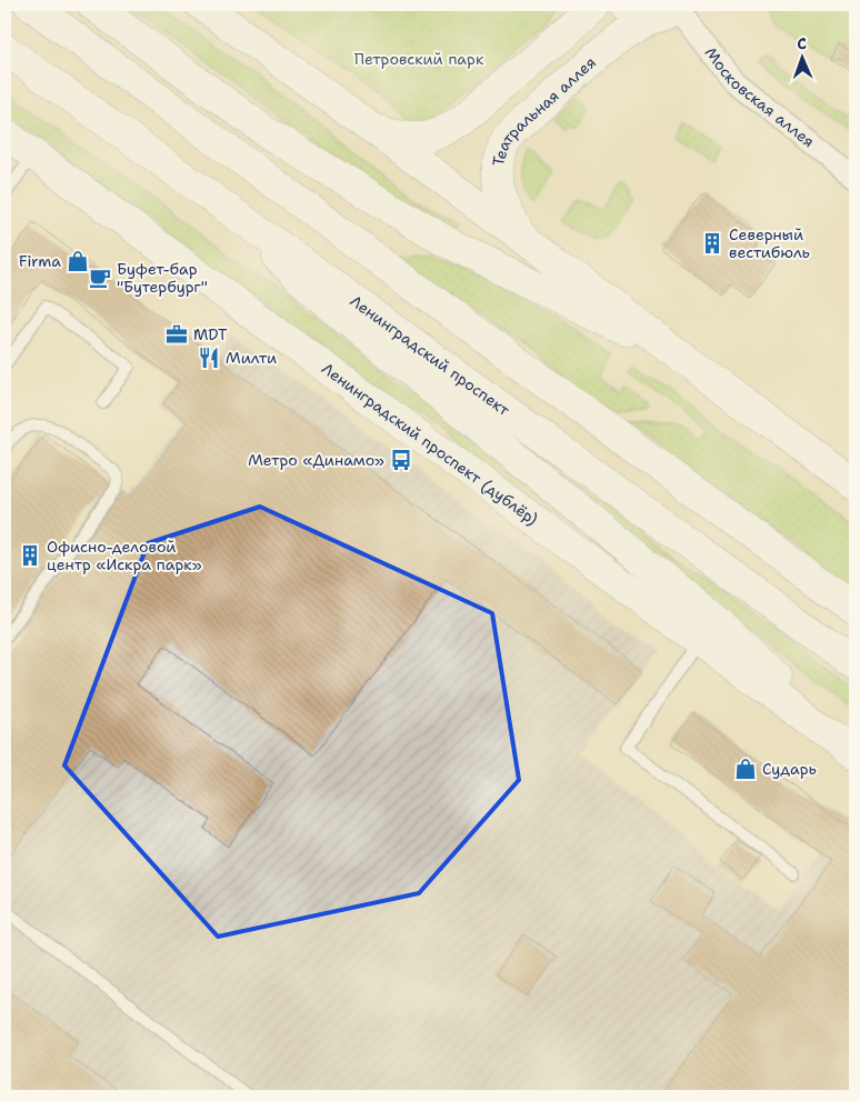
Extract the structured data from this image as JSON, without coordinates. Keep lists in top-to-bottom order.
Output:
{
  "streets": {
    "main road": ["Театральная аллея", "Ленинградский проспект", "Ленинградский проспект (дублёр)"],
    "street": ["Московская аллея"]
  },
  "crossings": [
    ["Московская аллея", "Театральная аллея"]
  ],
  "parks": ["Петровский парк"],
  "places": {
    "building": ["Cеверный вестибюль", "Офисно-деловой центр «Искра парк»"],
    "shop": ["Firma", "Сударь"],
    "cafe": ["Буфет-бар \"Бутербург\""],
    "office": ["MDT"],
    "restaurant": ["Милти"],
    "bus stop": ["Метро «Динамо»"]
  },
  "north": "top"
}
